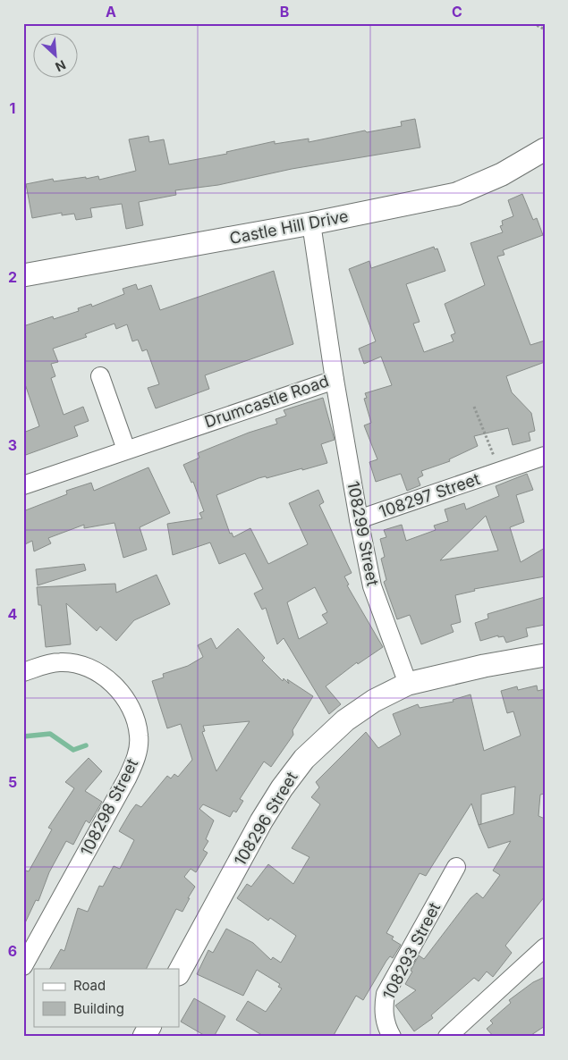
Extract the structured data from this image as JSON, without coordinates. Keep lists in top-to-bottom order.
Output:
{
  "streets": {
    "street": [
      "Castle Hill Drive",
      "Drumcastle Road",
      "108297 Street",
      "108299 Street",
      "108298 Street",
      "108296 Street",
      "108293 Street"
    ]
  },
  "crossings": [
    ["Castle Hill Drive", "Drumcastle Road"],
    ["Drumcastle Road", "108299 Street"],
    ["108297 Street", "108299 Street"],
    ["108299 Street", "108296 Street"]
  ],
  "legend": ["Road", "Building"],
  "north": "bottom right",
  "grid": {
    "columns": ["A", "B", "C"],
    "rows": [
      "1",
      "2",
      "3",
      "4",
      "5",
      "6"
    ]
  }
}
